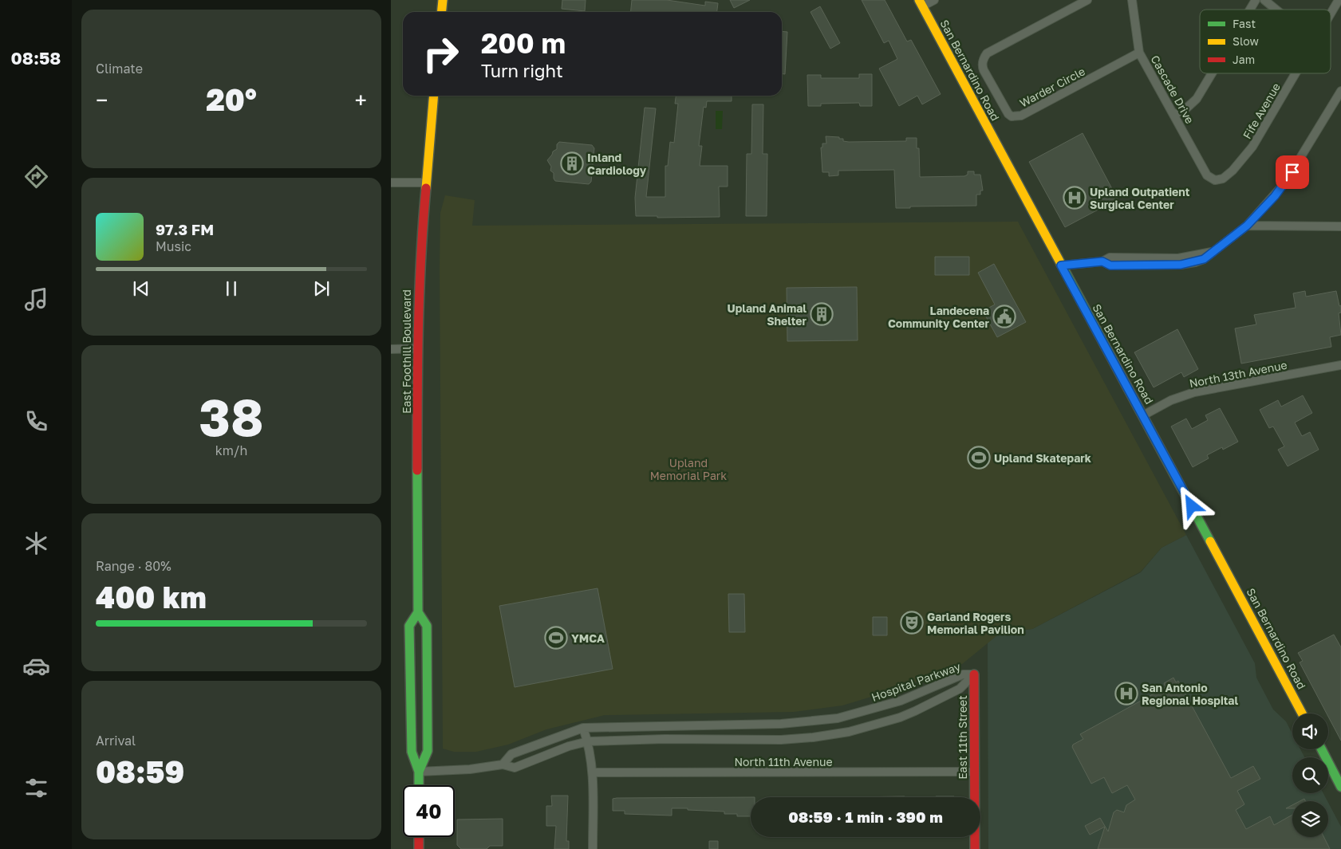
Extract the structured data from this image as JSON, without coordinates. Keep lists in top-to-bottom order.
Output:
{
  "streets": {
    "street": [
      "San Bernardino Road",
      "Warder Circle",
      "Cascade Drive",
      "Fife Avenue",
      "East Foothill Boulevard",
      "North 13th Avenue",
      "Hospital Parkway",
      "East 11th Street",
      "North 11th Avenue"
    ]
  },
  "crossings": [
    ["San Bernardino Road", "North 13th Avenue"],
    ["Warder Circle", "Cascade Drive"],
    ["Cascade Drive", "Fife Avenue"],
    ["East Foothill Boulevard", "Hospital Parkway"],
    ["Hospital Parkway", "East 11th Street"],
    ["East 11th Street", "North 11th Avenue"]
  ],
  "parks": ["Upland Memorial Park"],
  "places": {
    "building": ["Inland Cardiology", "Upland Animal Shelter"],
    "hospital": ["Upland Outpatient Surgical Center", "San Antonio Regional Hospital"],
    "public building": ["Landecena Community Center"],
    "sports": ["Upland Skatepark", "YMCA"],
    "theatre": ["Garland Rogers Memorial Pavilion"]
  },
  "legend": ["Fast", "Slow", "Jam"],
  "page": {
    "tabs": "08:58",
    "tile": [
      "Climate",
      ["38", "km/h"],
      ["Range · 80%", "400 km"],
      ["Arrival", "08:59"]
    ],
    "turn": ["200 m", "Turn right"],
    "heat": ["−", "20°", "+"],
    "song": ["97.3 FM", "Music"],
    "limit": "40",
    "trip": "08:59 · 1 min · 390 m"
  }
}
